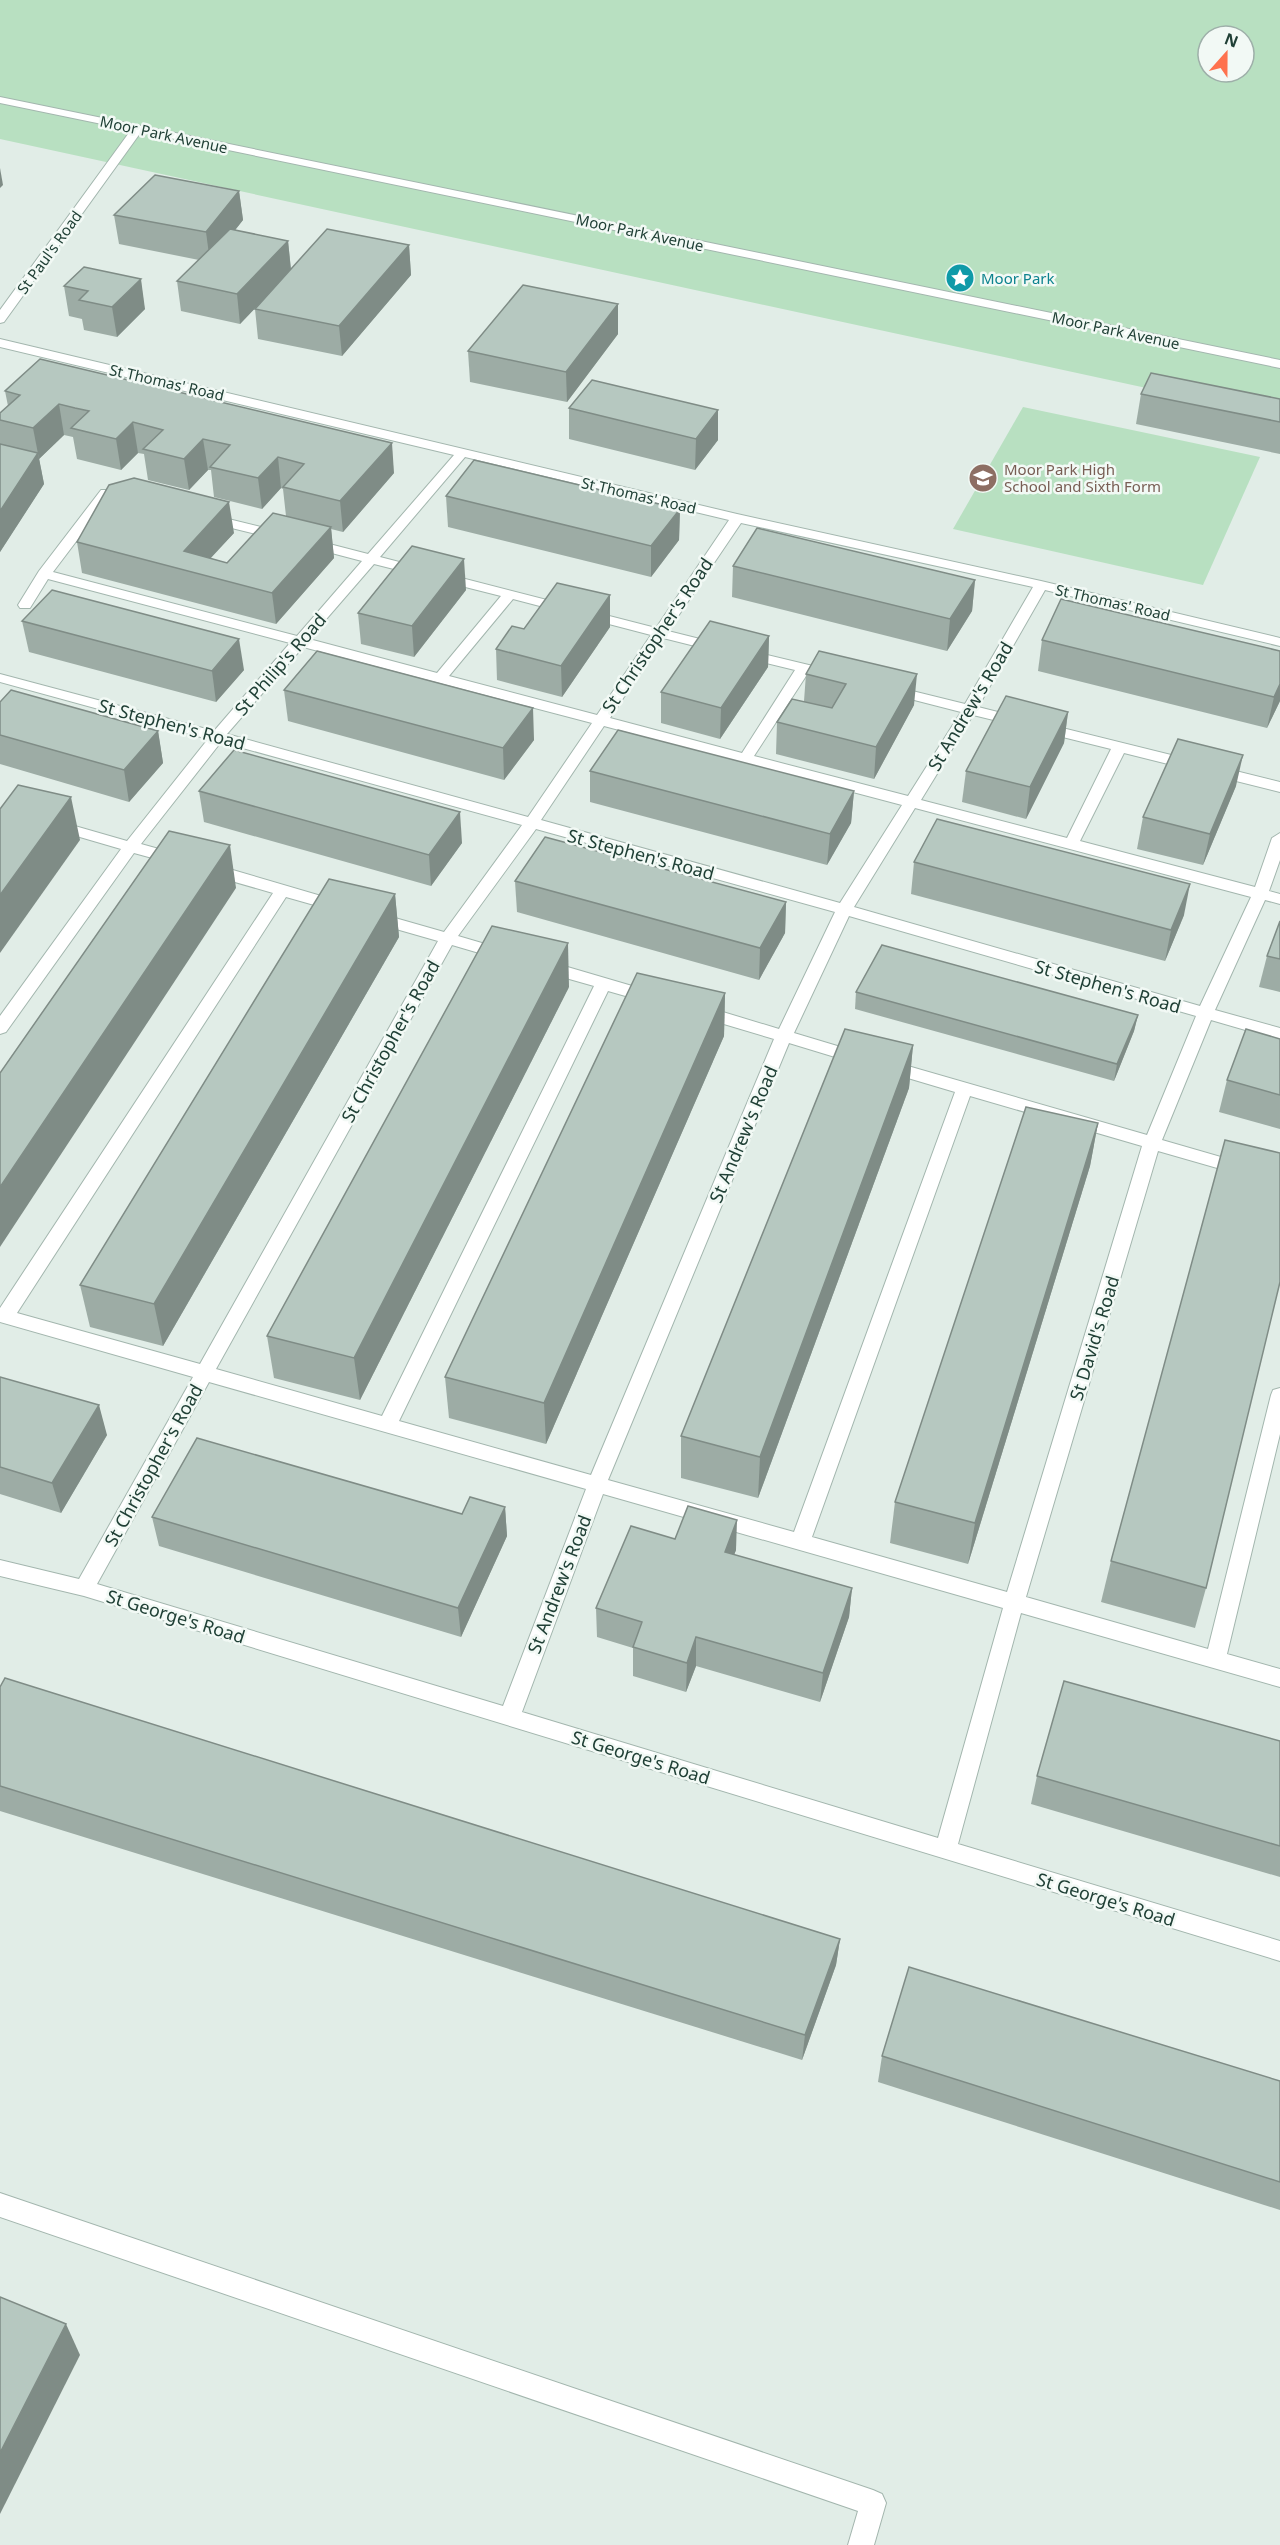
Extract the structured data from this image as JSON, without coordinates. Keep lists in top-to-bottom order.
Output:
{
  "streets": {
    "street": [
      "Moor Park Avenue",
      "St Paul's Road",
      "St Thomas' Road",
      "St Christopher's Road",
      "St Philip's Road",
      "St Andrew's Road",
      "St Stephen's Road",
      "St David's Road",
      "St George's Road"
    ]
  },
  "crossings": [
    ["Moor Park Avenue", "St Paul's Road"],
    ["St Thomas' Road", "St Christopher's Road"],
    ["St Thomas' Road", "St Philip's Road"],
    ["St Thomas' Road", "St Andrew's Road"],
    ["St Christopher's Road", "St Stephen's Road"],
    ["St Christopher's Road", "St George's Road"],
    ["St Philip's Road", "St Stephen's Road"],
    ["St Andrew's Road", "St Stephen's Road"],
    ["St Andrew's Road", "St George's Road"],
    ["St Stephen's Road", "St David's Road"],
    ["St David's Road", "St George's Road"]
  ],
  "places": {
    "place": ["Moor Park"],
    "school or university": ["Moor Park High School and Sixth Form"]
  },
  "north": "top"
}
